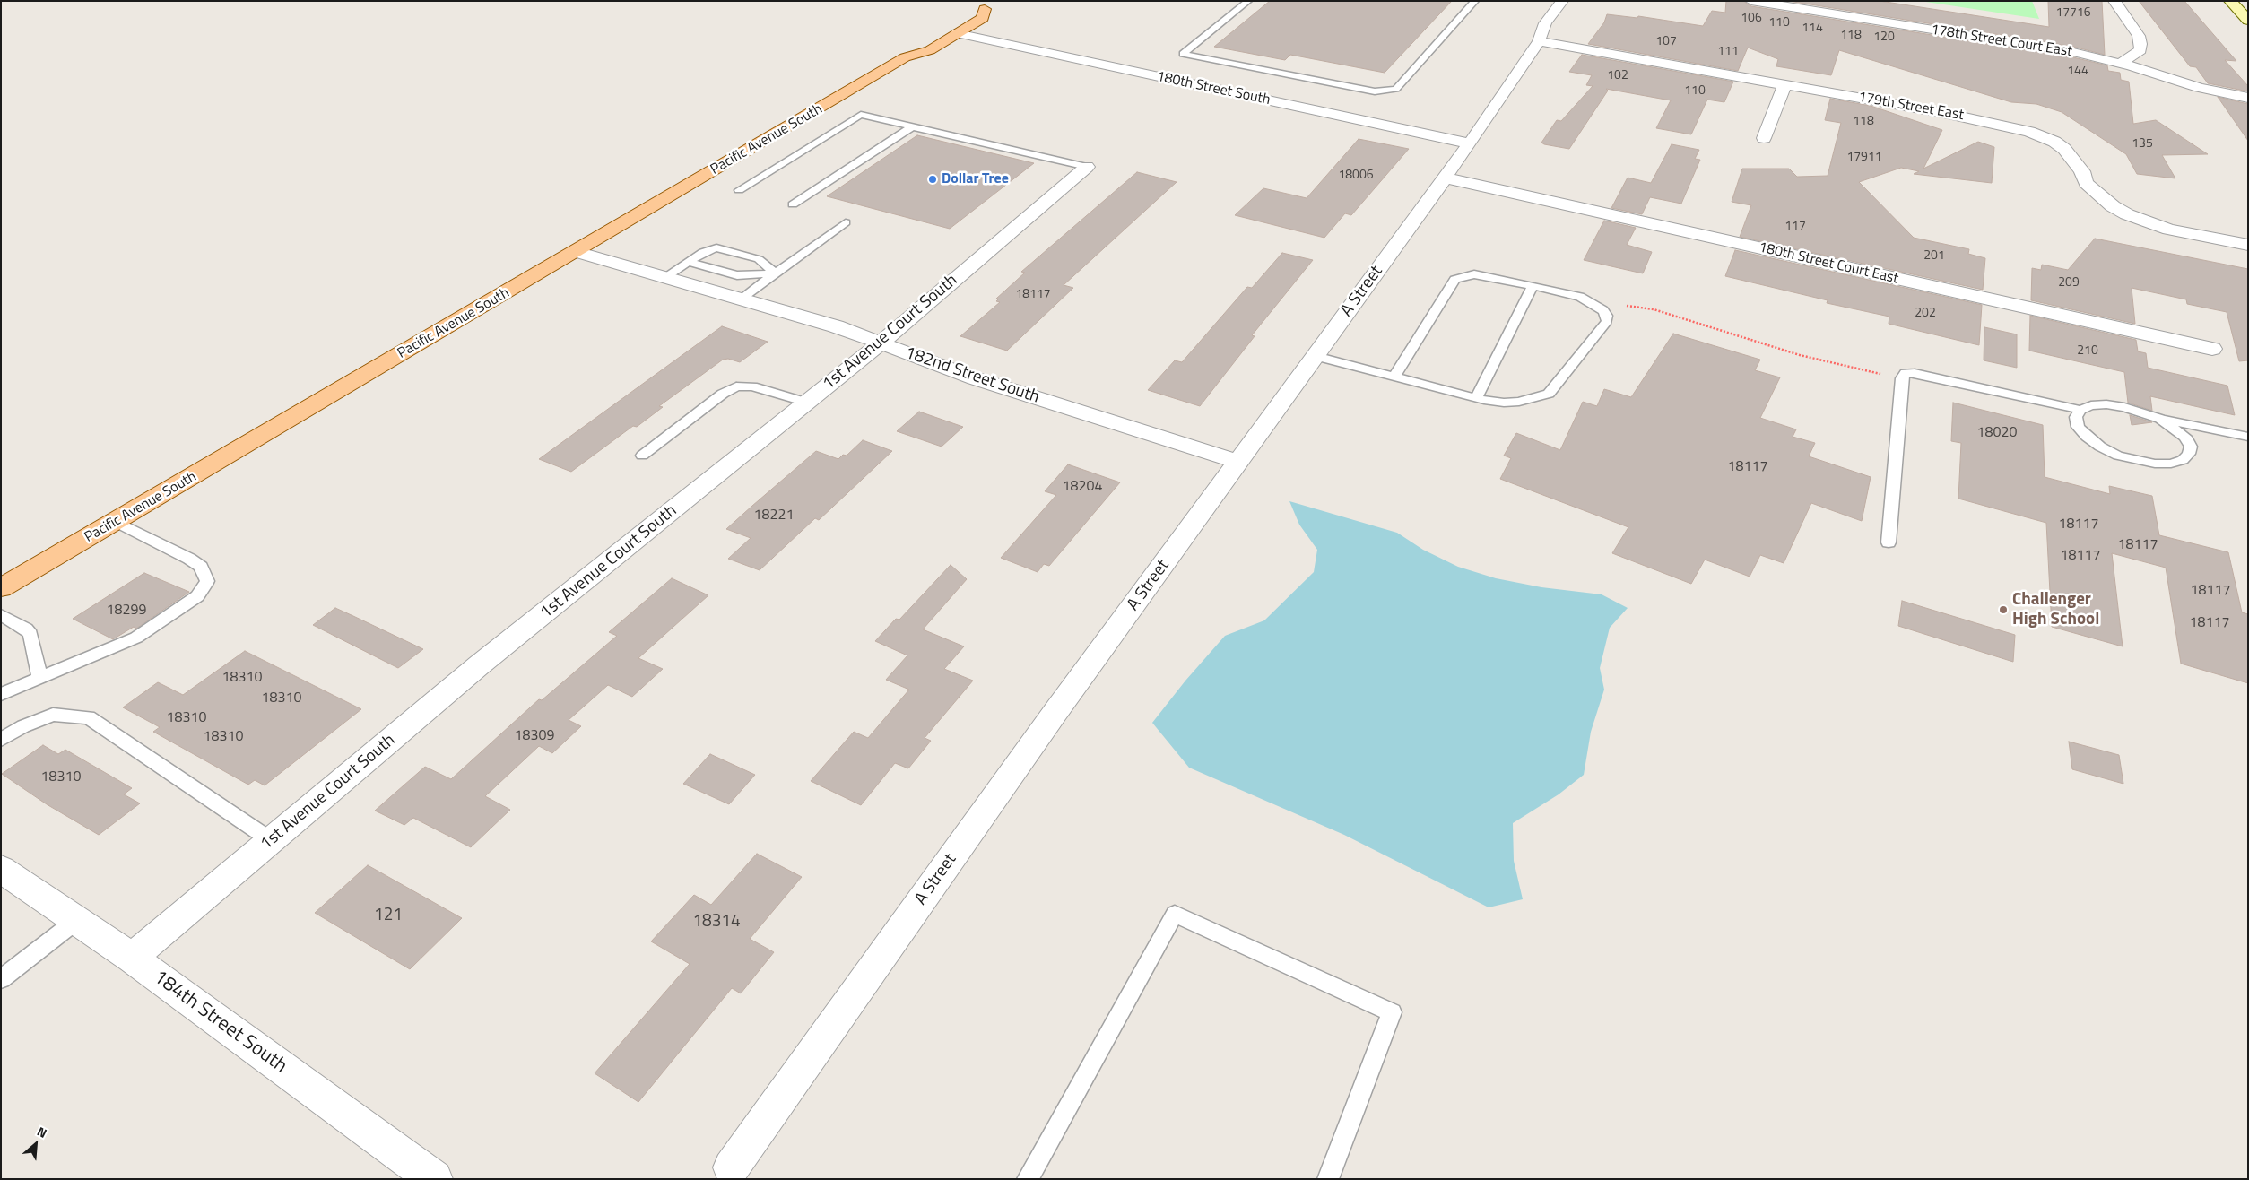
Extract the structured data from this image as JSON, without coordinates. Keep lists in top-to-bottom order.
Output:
{
  "streets": {
    "main road": ["Pacific Avenue South"],
    "street": [
      "178th Street Court East",
      "180th Street South",
      "179th Street East",
      "180th Street Court East",
      "A Street",
      "1st Avenue Court South",
      "182nd Street South",
      "184th Street South"
    ]
  },
  "crossings": [
    ["180th Street South", "Pacific Avenue South"],
    ["180th Street South", "A Street"],
    ["179th Street East", "A Street"],
    ["Pacific Avenue South", "182nd Street South"],
    ["180th Street Court East", "A Street"],
    ["A Street", "182nd Street South"],
    ["1st Avenue Court South", "182nd Street South"],
    ["1st Avenue Court South", "184th Street South"]
  ],
  "places": ["Dollar Tree", "Challenger High School"],
  "house_numbers": [
    "17716",
    "106",
    "110",
    "114",
    "118",
    "120",
    "107",
    "111",
    "144",
    "102",
    "110",
    "118",
    "135",
    "17911",
    "18006",
    "117",
    "201",
    "209",
    "18117",
    "202",
    "210",
    "18020",
    "18117",
    "18204",
    "18221",
    "18117",
    "18117",
    "18117",
    "18117",
    "18299",
    "18117",
    "18310",
    "18310",
    "18310",
    "18309",
    "18310",
    "18310",
    "121",
    "18314"
  ],
  "north": "top right"
}
